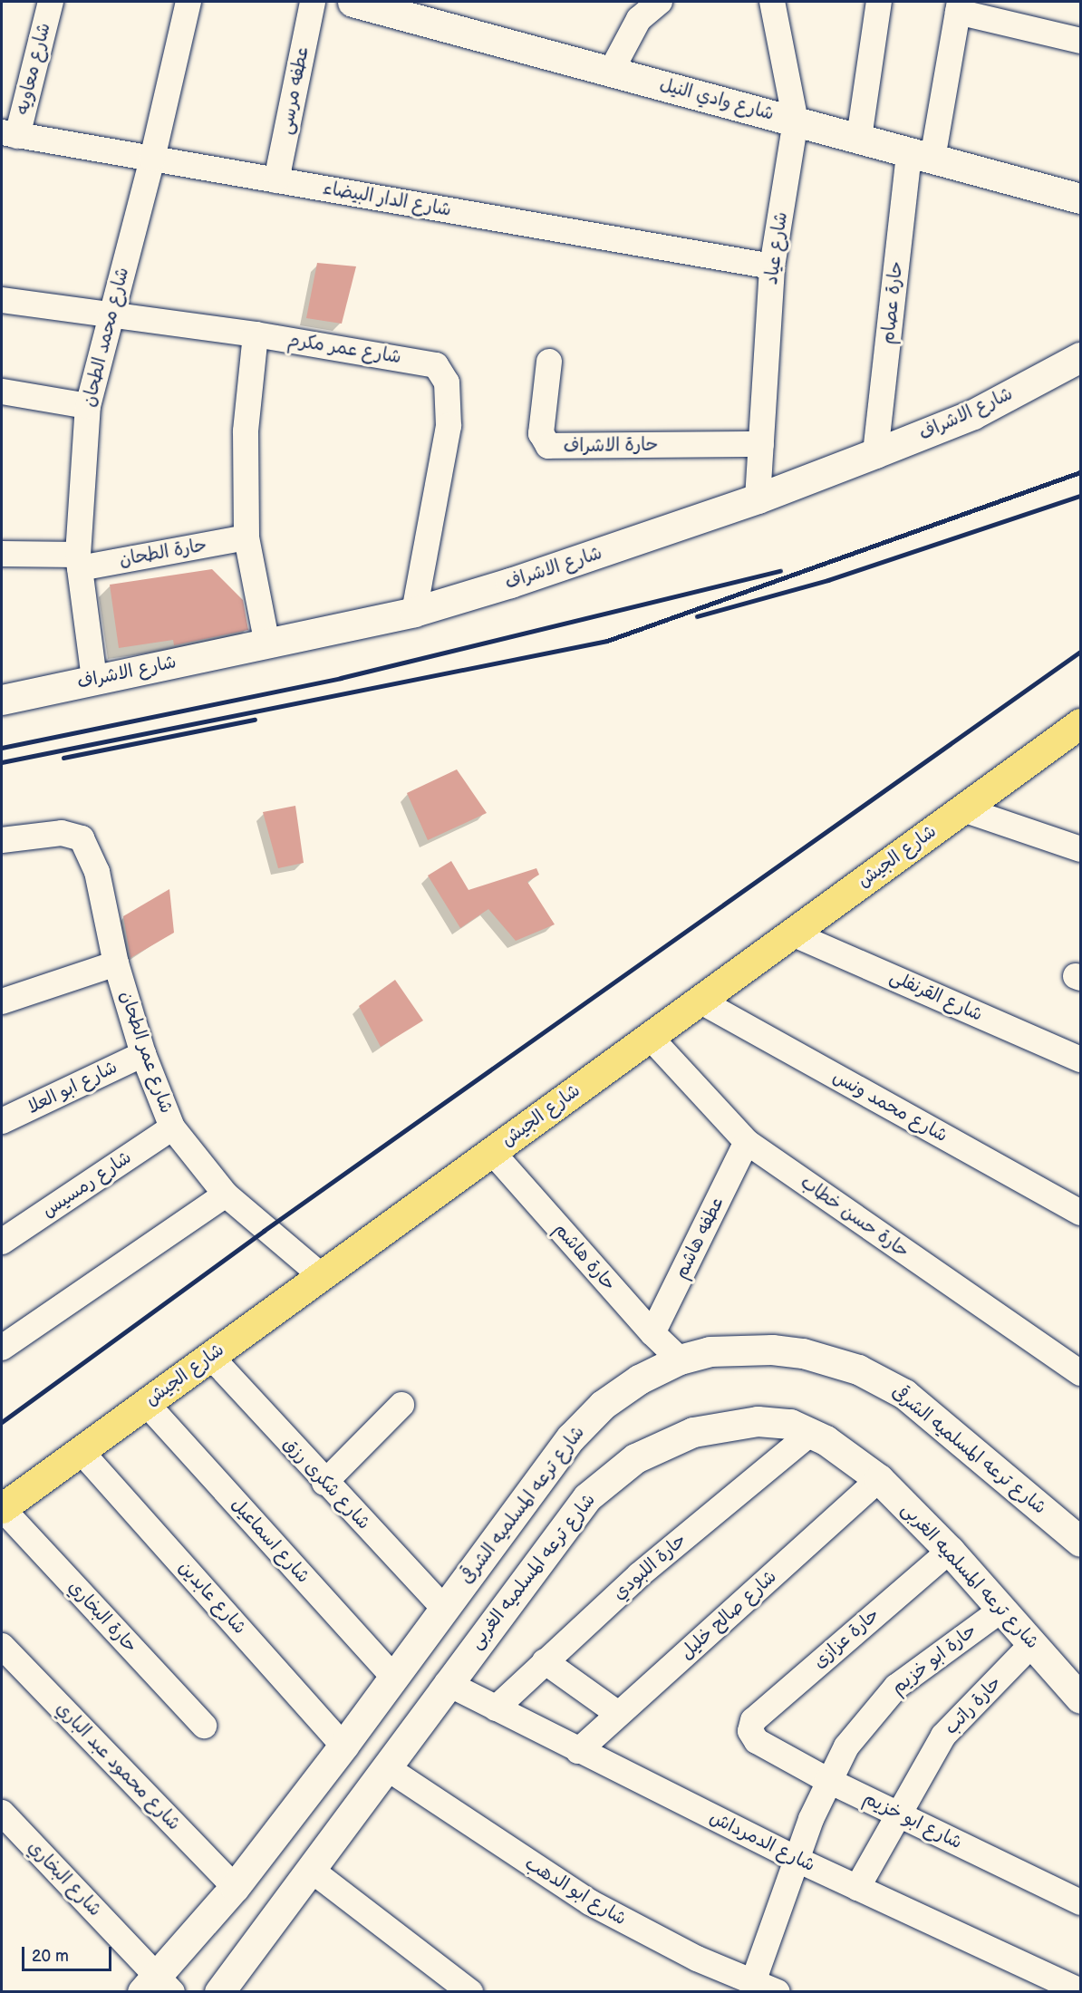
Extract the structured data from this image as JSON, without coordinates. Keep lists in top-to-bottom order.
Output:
{
  "streets": {
    "main road": ["شارع الجيش"],
    "street": [
      "شارع معاويه",
      "عطفه مرسى",
      "شارع وادي النيل",
      "شارع الدار البيضاء",
      "شارع عياد",
      "حارة عصام",
      "شارع محمد الطحان",
      "شارع عمر مكرم",
      "شارع الاشراف",
      "حارة الاشراف",
      "حارة الطحان",
      "شارع القرنفلى",
      "شارع عمر الطحان",
      "شارع ابو العلا",
      "شارع محمد ونس",
      "شارع رمسيس",
      "حارة حسن خطاب",
      "عطفه هاشم",
      "حارة هاشم",
      "شارع ترعه المسلميه الشرقى",
      "شارع شكرى رزق",
      "شارع اسماعيل",
      "حارة اللبودي",
      "شارع ترعه المسلميه الغربى",
      "شارع عابدين",
      "شارع صالح خليل",
      "حارة البخاري",
      "حارة عزازى",
      "حارة ابو خزيم",
      "حارة راتب",
      "شارع محمود عبد الباري",
      "شارع ابو خزيم",
      "شارع الدمرداش",
      "شارع البخاري",
      "شارع ابو الدهب"
    ]
  },
  "crossings": [
    ["شارع معاويه", "شارع الدار البيضاء"],
    ["عطفه مرسى", "شارع الدار البيضاء"],
    ["شارع وادي النيل", "شارع عياد"],
    ["شارع وادي النيل", "حارة عصام"],
    ["شارع الدار البيضاء", "شارع عياد"],
    ["شارع الدار البيضاء", "شارع محمد الطحان"],
    ["شارع عياد", "شارع الاشراف"],
    ["شارع عياد", "حارة الاشراف"],
    ["حارة عصام", "شارع الاشراف"],
    ["شارع محمد الطحان", "شارع عمر مكرم"],
    ["شارع محمد الطحان", "شارع الاشراف"],
    ["شارع محمد الطحان", "حارة الطحان"],
    ["شارع عمر مكرم", "شارع الاشراف"],
    ["شارع الجيش", "شارع القرنفلى"],
    ["شارع الجيش", "شارع عمر الطحان"],
    ["شارع الجيش", "شارع محمد ونس"],
    ["شارع الجيش", "حارة حسن خطاب"],
    ["شارع الجيش", "حارة هاشم"],
    ["شارع الجيش", "شارع شكرى رزق"],
    ["شارع الجيش", "شارع اسماعيل"],
    ["شارع الجيش", "شارع عابدين"],
    ["شارع الجيش", "حارة البخاري"],
    ["شارع عمر الطحان", "شارع ابو العلا"],
    ["شارع عمر الطحان", "شارع رمسيس"],
    ["حارة حسن خطاب", "عطفه هاشم"],
    ["عطفه هاشم", "حارة هاشم"],
    ["حارة هاشم", "شارع ترعه المسلميه الشرقى"],
    ["شارع ترعه المسلميه الشرقى", "شارع شكرى رزق"],
    ["شارع ترعه المسلميه الشرقى", "شارع اسماعيل"],
    ["شارع ترعه المسلميه الشرقى", "شارع عابدين"],
    ["شارع ترعه المسلميه الشرقى", "شارع محمود عبد الباري"],
    ["شارع ترعه المسلميه الشرقى", "شارع البخاري"],
    ["حارة اللبودي", "شارع ترعه المسلميه الغربى"],
    ["حارة اللبودي", "شارع الدمرداش"],
    ["شارع ترعه المسلميه الغربى", "شارع صالح خليل"],
    ["شارع ترعه المسلميه الغربى", "حارة عزازى"],
    ["شارع ترعه المسلميه الغربى", "حارة ابو خزيم"],
    ["شارع ترعه المسلميه الغربى", "حارة راتب"],
    ["شارع ترعه المسلميه الغربى", "شارع الدمرداش"],
    ["شارع ترعه المسلميه الغربى", "شارع ابو الدهب"],
    ["شارع صالح خليل", "شارع الدمرداش"],
    ["حارة عزازى", "شارع ابو خزيم"],
    ["حارة ابو خزيم", "شارع ابو خزيم"],
    ["حارة ابو خزيم", "شارع الدمرداش"],
    ["حارة ابو خزيم", "شارع ابو الدهب"],
    ["حارة راتب", "شارع ابو خزيم"],
    ["حارة راتب", "شارع الدمرداش"]
  ],
  "scale_bar": "20 m"
}
